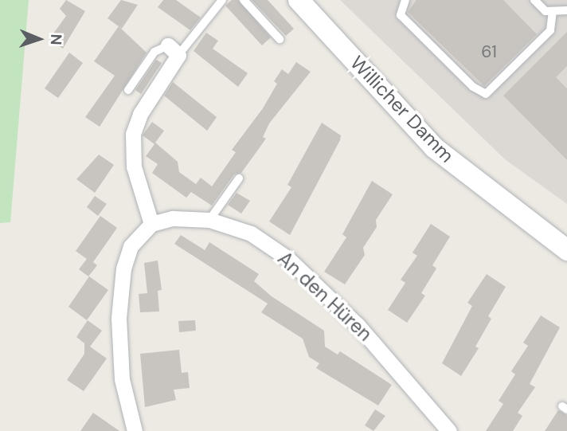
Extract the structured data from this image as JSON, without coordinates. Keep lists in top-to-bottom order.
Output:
{
  "streets": {
    "main road": ["Willicher Damm"],
    "street": ["An den Hüren"]
  },
  "house_numbers": ["61"],
  "north": "right"
}
